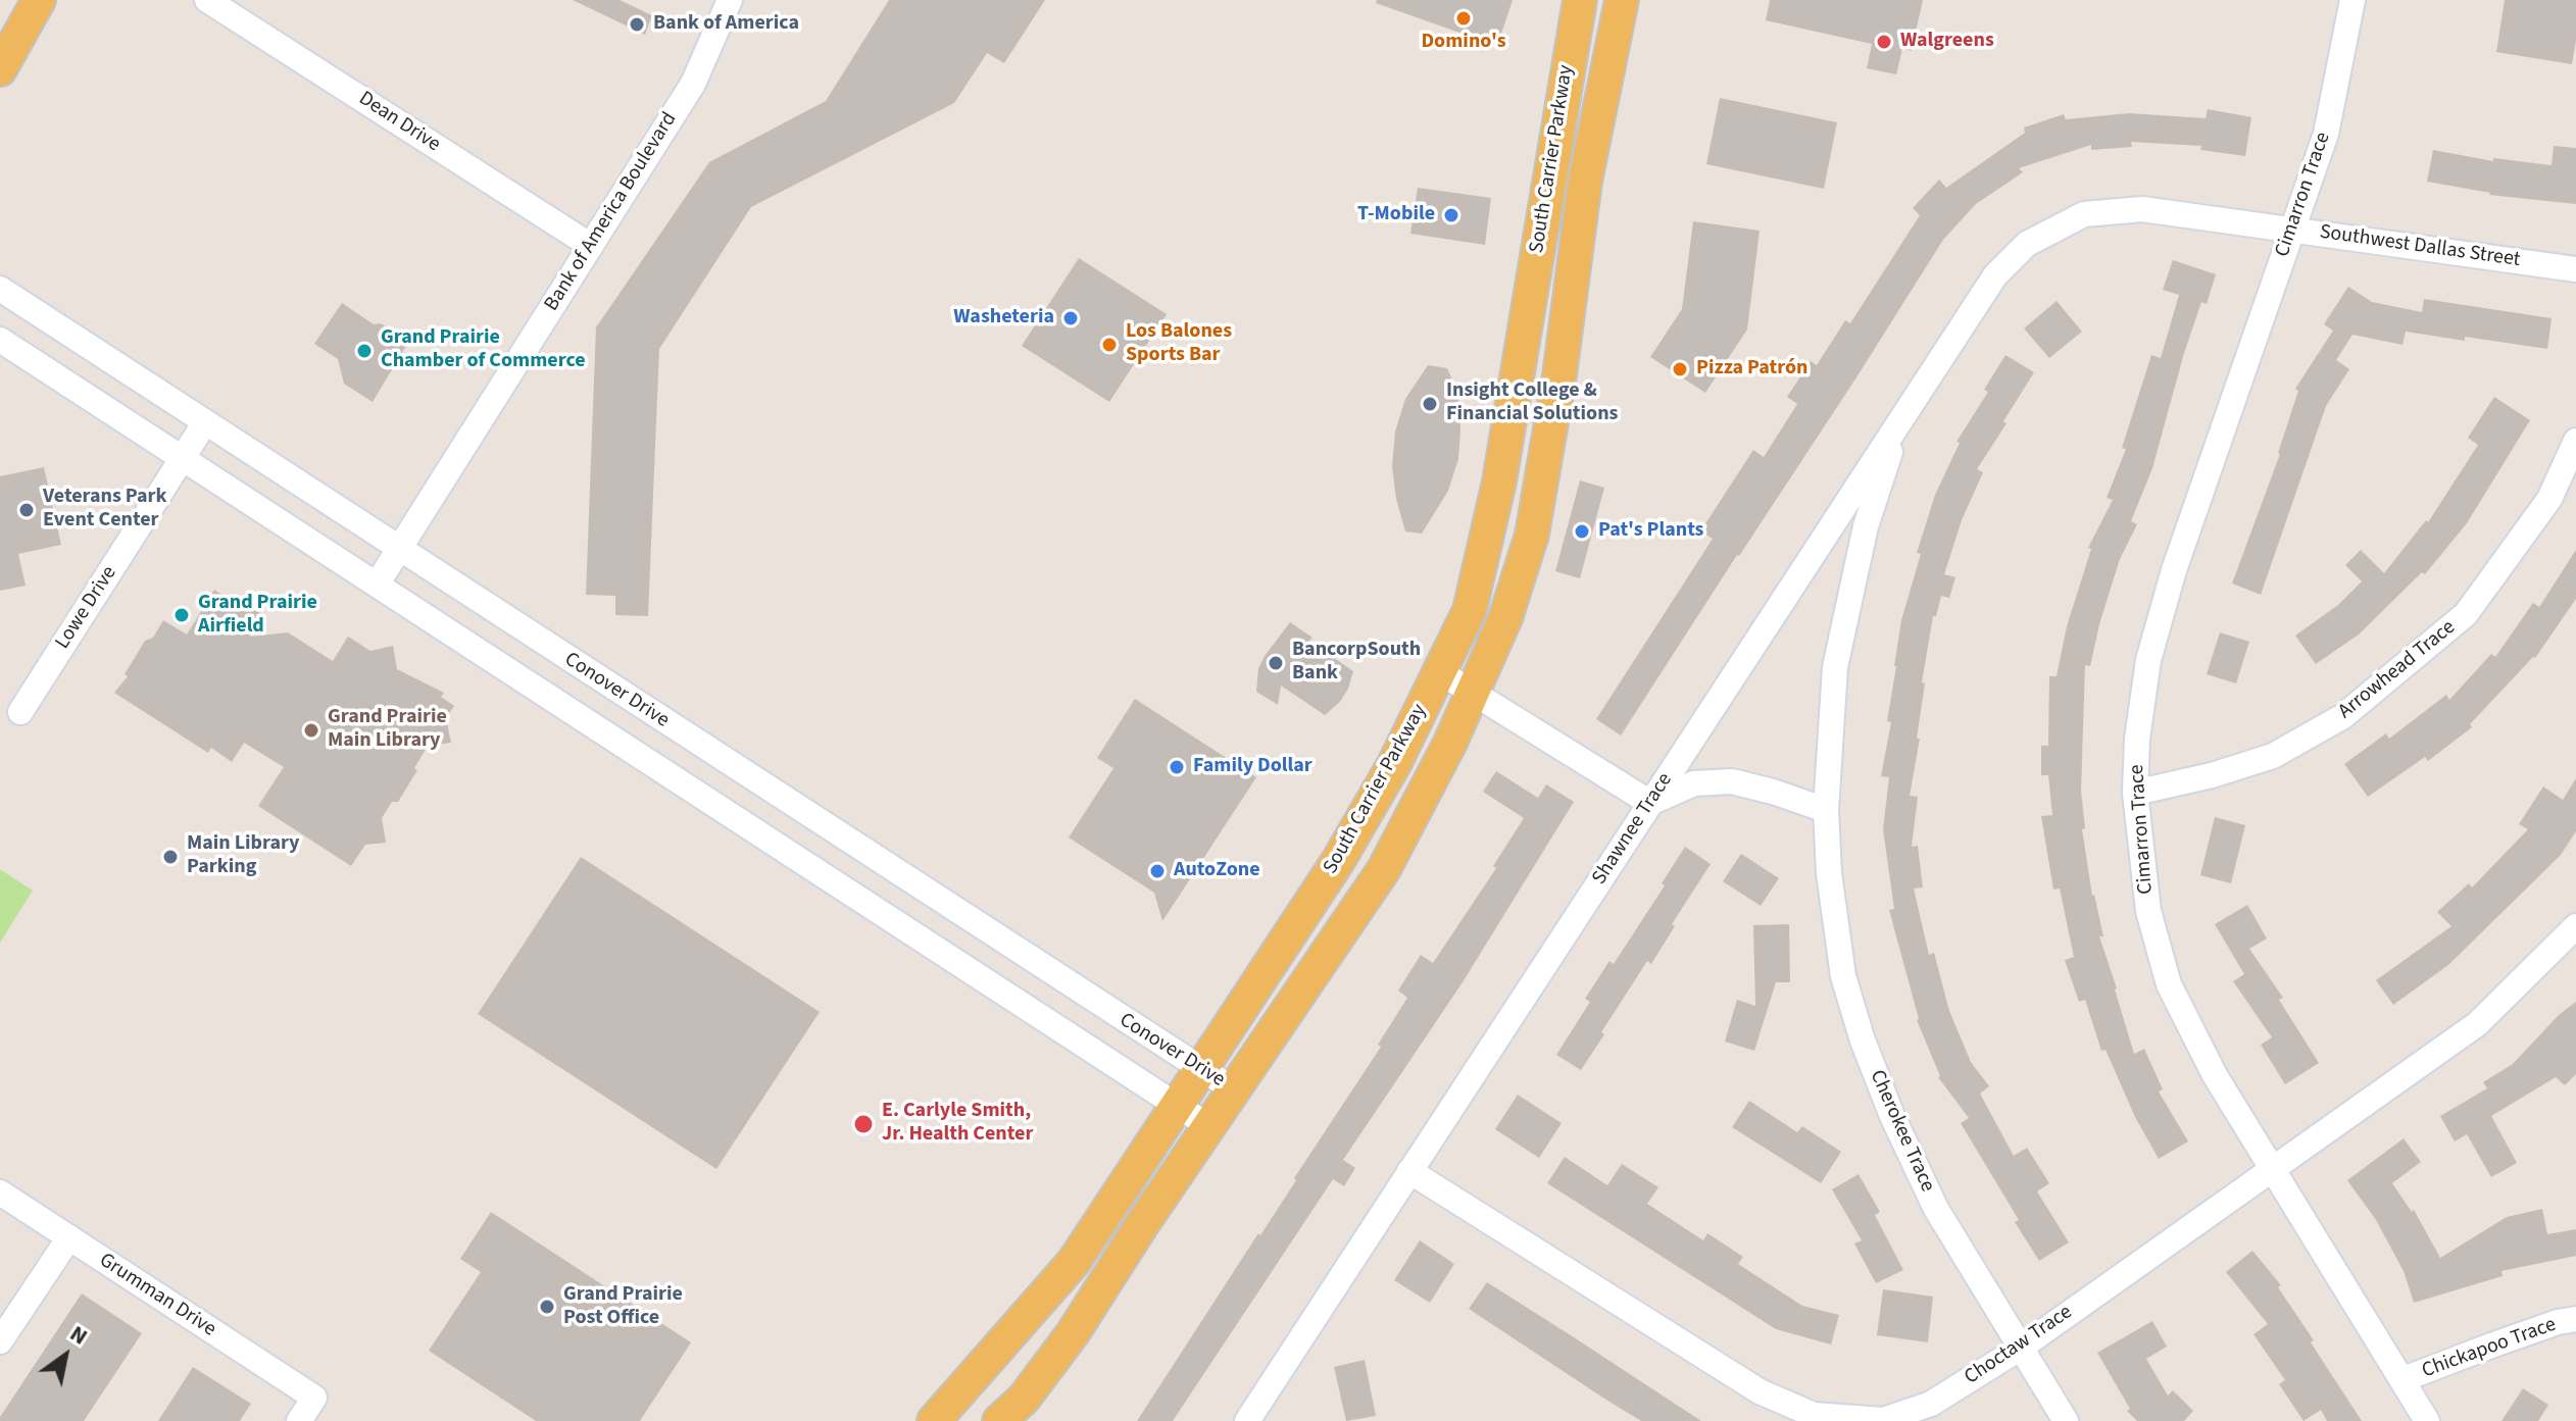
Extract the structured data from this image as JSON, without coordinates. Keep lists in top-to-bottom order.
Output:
{
  "streets": {
    "main road": ["South Carrier Parkway"],
    "street": [
      "Dean Drive",
      "Cimarron Trace",
      "Bank of America Boulevard",
      "Southwest Dallas Street",
      "Lowe Drive",
      "Arrowhead Trace",
      "Conover Drive",
      "Shawnee Trace",
      "Cherokee Trace",
      "Grumman Drive",
      "Choctaw Trace",
      "Chickapoo Trace"
    ]
  },
  "crossings": [
    ["Dean Drive", "Bank of America Boulevard"],
    ["South Carrier Parkway", "Conover Drive"],
    ["Cimarron Trace", "Southwest Dallas Street"],
    ["Cimarron Trace", "Arrowhead Trace"],
    ["Cimarron Trace", "Choctaw Trace"],
    ["Cimarron Trace", "Chickapoo Trace"],
    ["Bank of America Boulevard", "Conover Drive"],
    ["Southwest Dallas Street", "Shawnee Trace"],
    ["Lowe Drive", "Conover Drive"],
    ["Shawnee Trace", "Cherokee Trace"],
    ["Shawnee Trace", "Choctaw Trace"],
    ["Cherokee Trace", "Choctaw Trace"]
  ],
  "places": [
    "Domino's",
    "Bank of America",
    "Walgreens",
    "T-Mobile",
    "Washeteria",
    "Los Balones Sports Bar",
    "Grand Prairie Chamber of Commerce",
    "Pizza Patrón",
    "Insight College & Financial Solutions",
    "Veterans Park Event Center",
    "Pat's Plants",
    "Grand Prairie Airfield",
    "BancorpSouth Bank",
    "Grand Prairie Main Library",
    "Family Dollar",
    "Main Library Parking",
    "AutoZone",
    "E. Carlyle Smith, Jr. Health Center",
    "Grand Prairie Post Office"
  ],
  "north": "top right"
}
